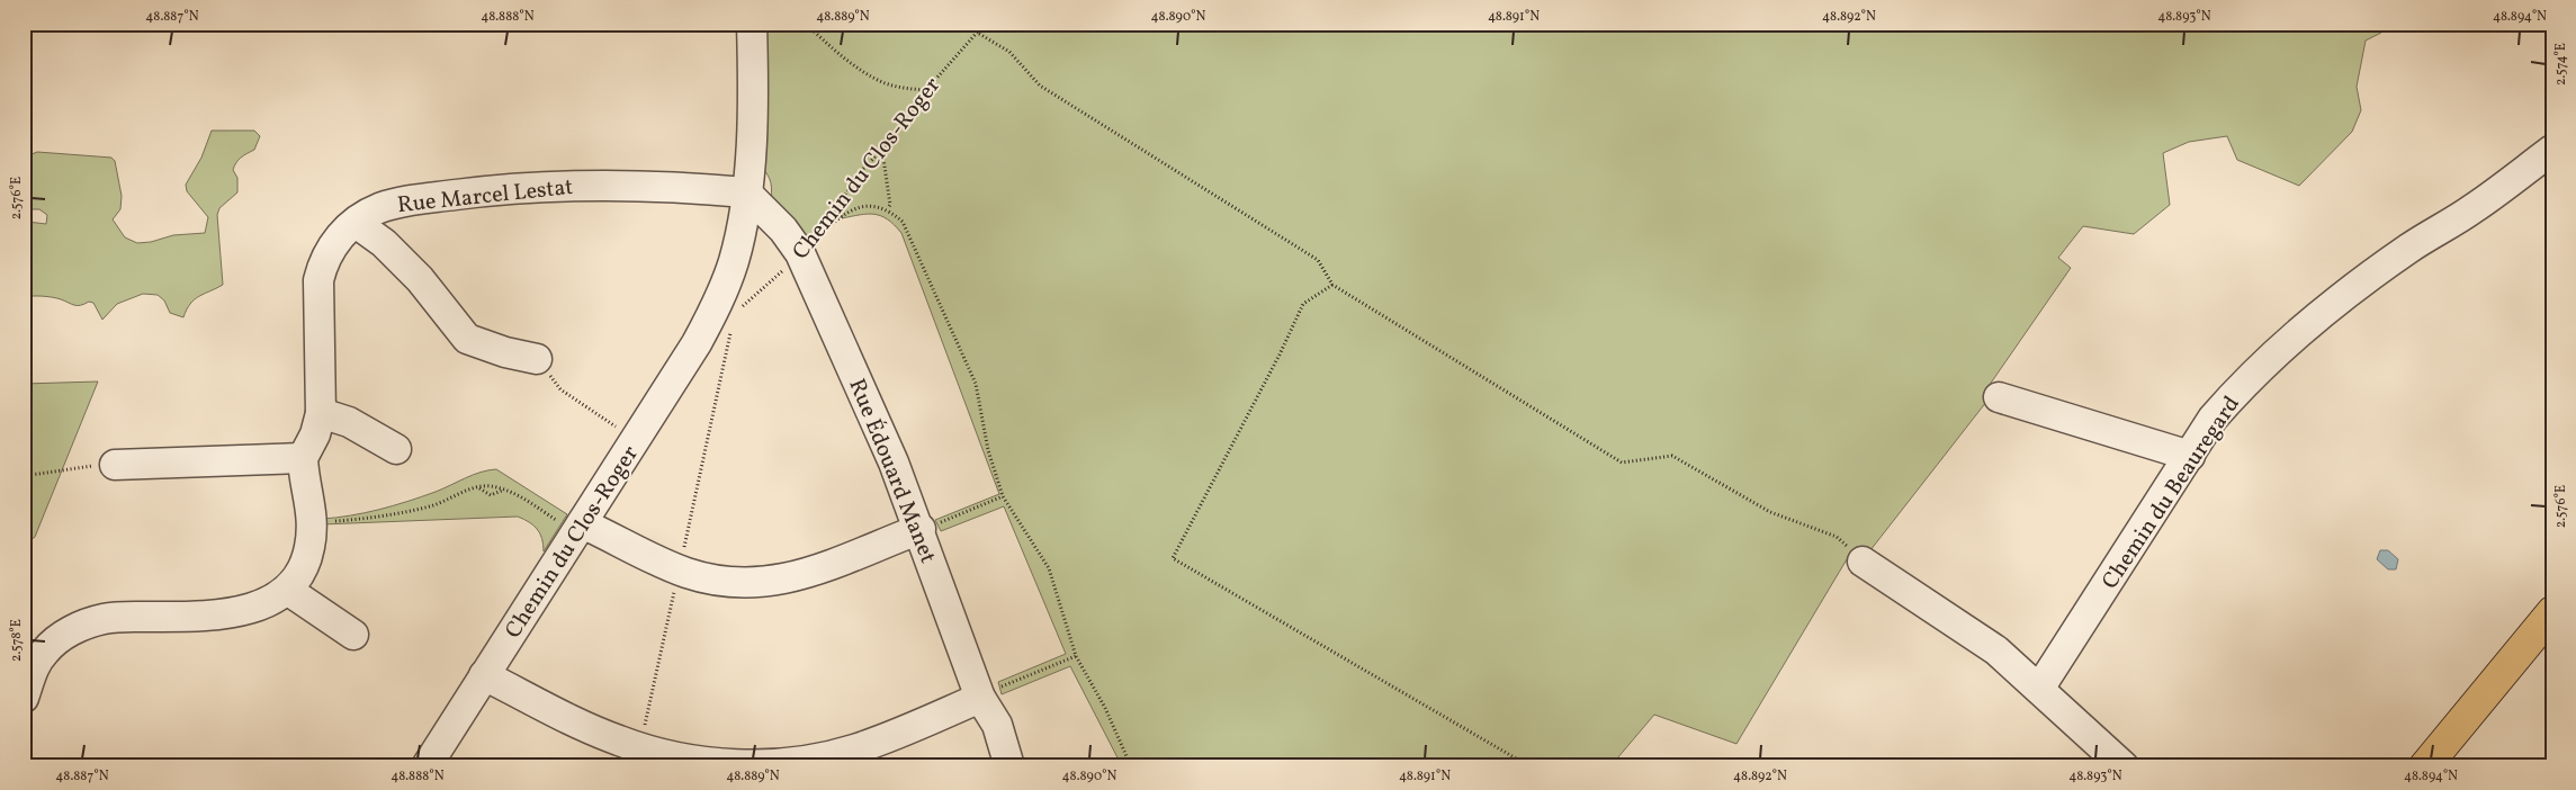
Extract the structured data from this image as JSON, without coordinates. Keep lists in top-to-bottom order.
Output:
{
  "streets": {
    "street": [
      "Chemin du Clos-Roger",
      "Rue Marcel Lestat",
      "Rue Édouard Manet",
      "Chemin du Beauregard"
    ]
  },
  "crossings": [
    ["Chemin du Clos-Roger", "Rue Marcel Lestat"],
    ["Chemin du Clos-Roger", "Rue Édouard Manet"],
    ["Rue Marcel Lestat", "Rue Édouard Manet"]
  ],
  "coordinates": [
    "48.887°N",
    "48.888°N",
    "48.889°N",
    "48.890°N",
    "48.891°N",
    "48.892°N",
    "48.893°N",
    "48.894°N",
    "2.574°E",
    "2.576°E",
    "2.578°E"
  ]
}
